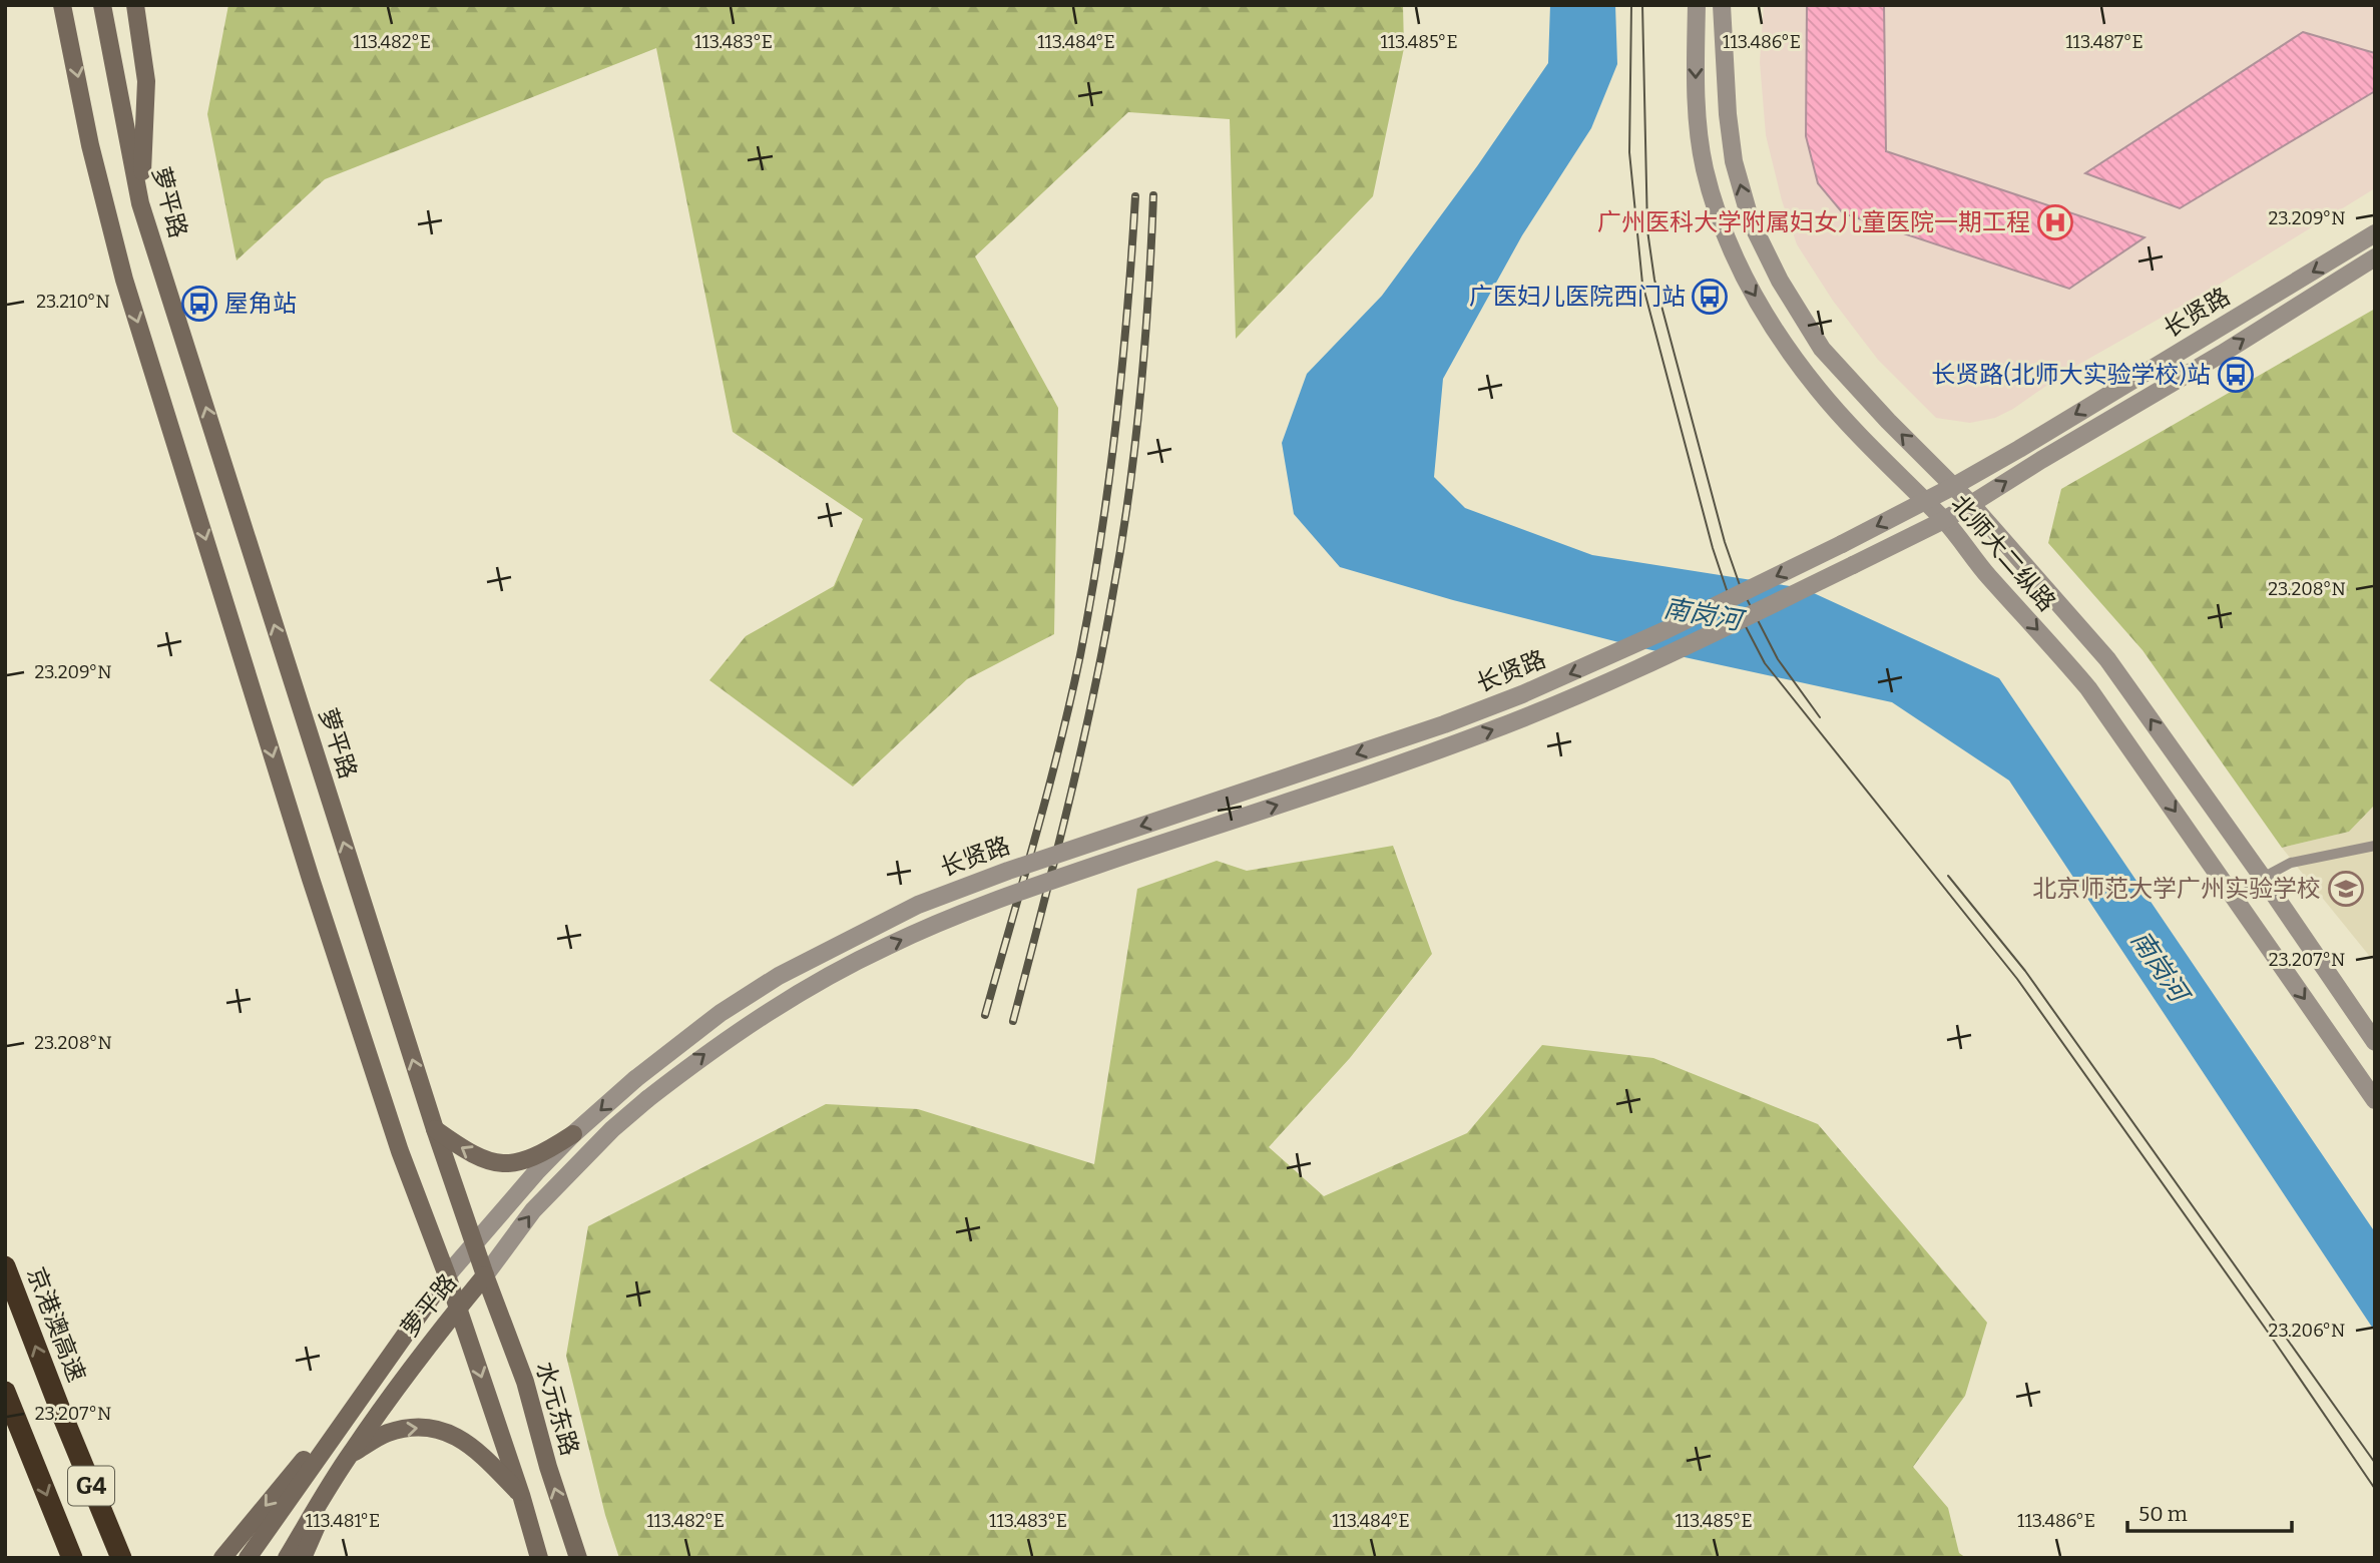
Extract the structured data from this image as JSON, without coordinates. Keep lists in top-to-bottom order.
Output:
{
  "streets": {
    "highway": ["京港澳高速", "G4"],
    "main road": ["萝平路", "水元东路"],
    "street": ["长贤路", "北师大二纵路"]
  },
  "crossings": [
    ["萝平路", "长贤路"],
    ["萝平路", "水元东路"],
    ["长贤路", "北师大二纵路"],
    ["长贤路", "水元东路"]
  ],
  "water": ["南岗河"],
  "places": {
    "hospital": ["广州医科大学附属妇女儿童医院一期工程"],
    "bus stop": ["广医妇儿医院西门站", "屋角站", "长贤路(北师大实验学校)站"],
    "school or university": ["北京师范大学广州实验学校"]
  },
  "scale_bar": "50 m",
  "coordinates": [
    "113.482°E",
    "113.483°E",
    "113.484°E",
    "113.485°E",
    "113.486°E",
    "113.487°E",
    "23.209°N",
    "23.210°N",
    "23.208°N",
    "23.207°N",
    "23.206°N",
    "113.481°E"
  ]
}
